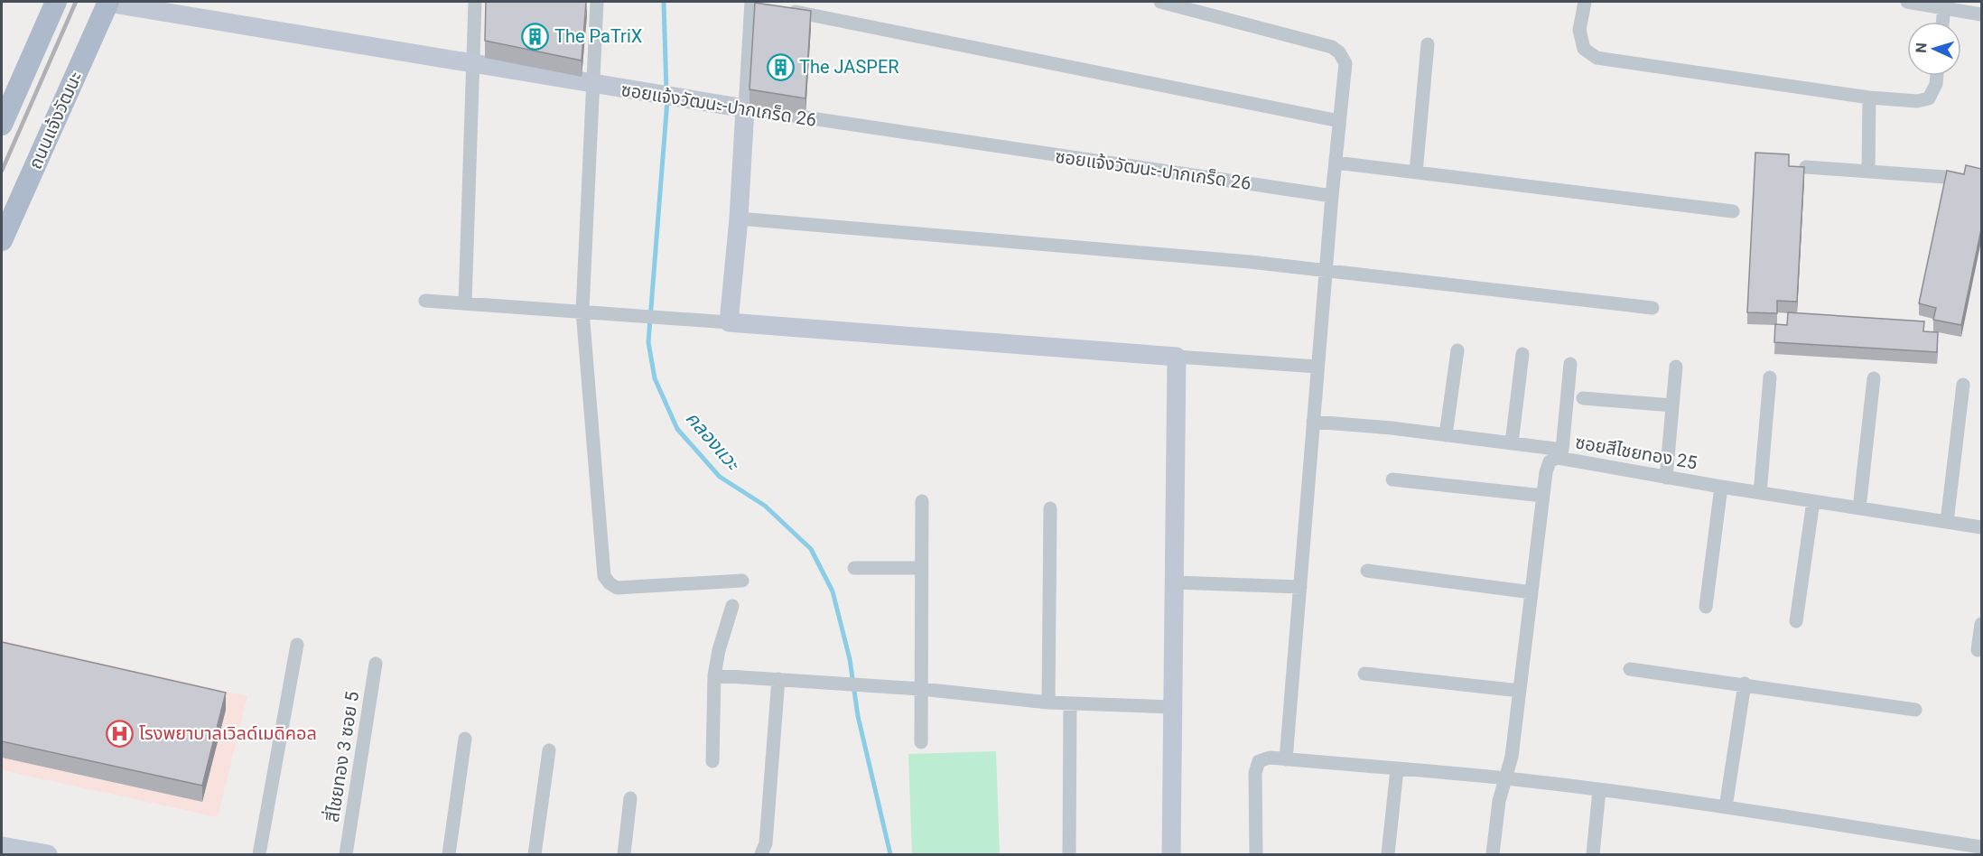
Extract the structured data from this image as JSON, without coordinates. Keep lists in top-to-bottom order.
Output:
{
  "streets": {
    "main road": ["ถนนแจ้งวัฒนะ"],
    "street": ["ซอยแจ้งวัฒนะ-ปากเกร็ด 26", "ซอยสีไชยทอง 25", "สี่ไชยทอง 3 ซอย 5"]
  },
  "crossings": [
    ["ซอยแจ้งวัฒนะ-ปากเกร็ด 26", "ถนนแจ้งวัฒนะ"]
  ],
  "water": ["คลองแวะ"],
  "places": {
    "building": ["The PaTriX", "The JASPER"],
    "hospital": ["โรงพยาบาลเวิลด์เมดิคอล"]
  },
  "north": "left"
}
